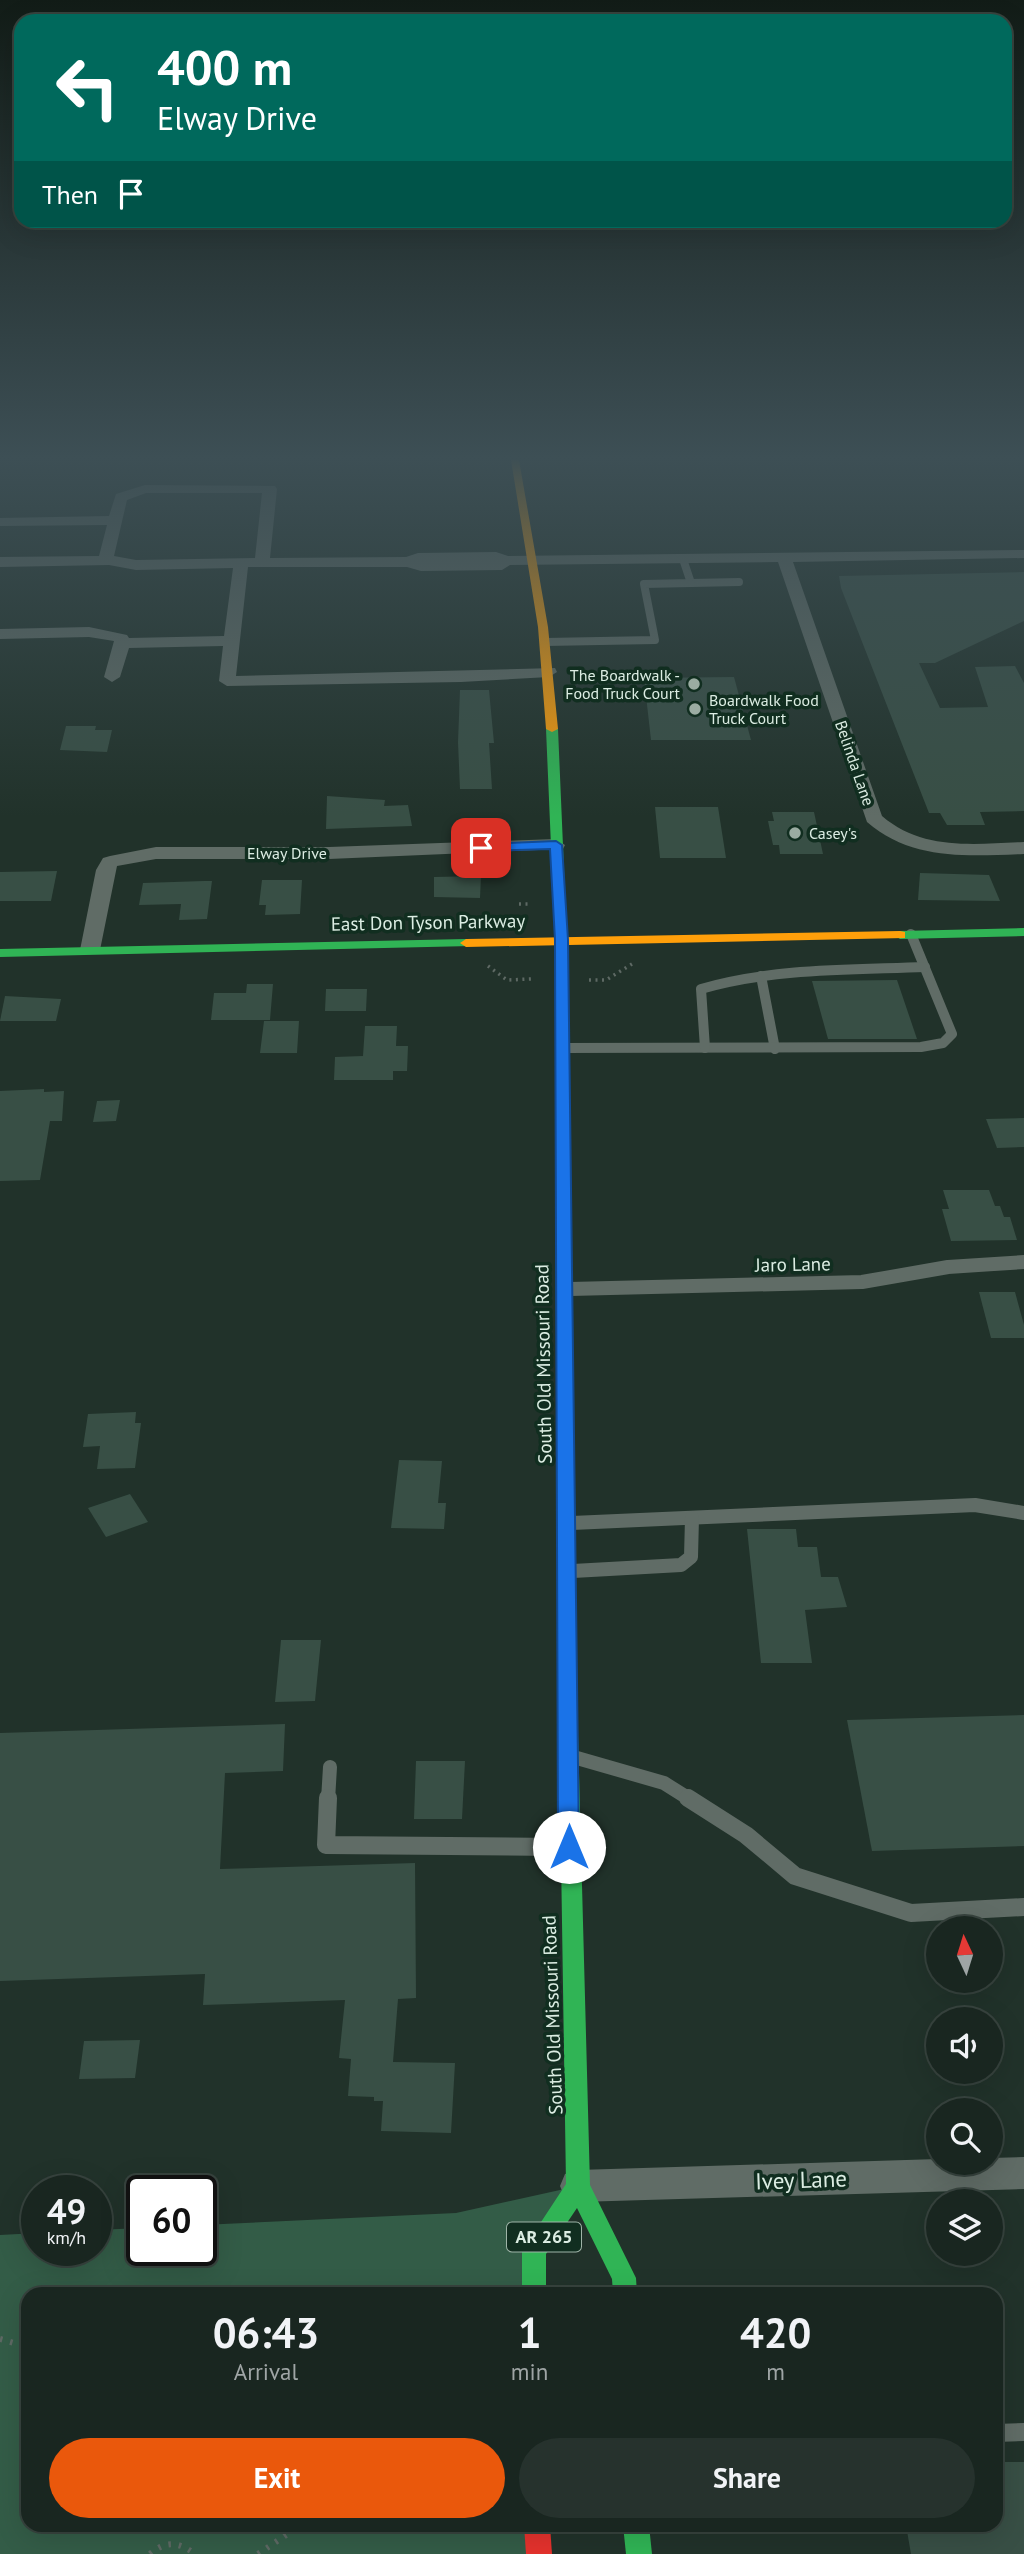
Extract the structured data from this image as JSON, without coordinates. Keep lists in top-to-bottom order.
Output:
{
  "streets": {
    "main road": ["East Don Tyson Parkway", "South Old Missouri Road", "AR 265"],
    "street": ["Belinda Lane", "Elway Drive", "Ivey Lane"],
    "lane": ["Jaro Lane"]
  },
  "crossings": [
    ["Elway Drive", "East Don Tyson Parkway"],
    ["Elway Drive", "South Old Missouri Road"],
    ["East Don Tyson Parkway", "South Old Missouri Road"],
    ["Jaro Lane", "South Old Missouri Road"],
    ["South Old Missouri Road", "Ivey Lane"],
    ["South Old Missouri Road", "AR 265"],
    ["Ivey Lane", "AR 265"]
  ],
  "places": ["The Boardwalk - Food Truck Court", "Boardwalk Food Truck Court", "Casey's"],
  "north": "top",
  "page": {
    "turn": ["400 m", "Elway Drive"],
    "then": "Then",
    "speed": "49 km/h",
    "limit": "60",
    "eta": [
      "06:43",
      "Arrival",
      "1",
      "min",
      "420",
      "m"
    ],
    "buttons": ["Exit", "Share"]
  }
}
